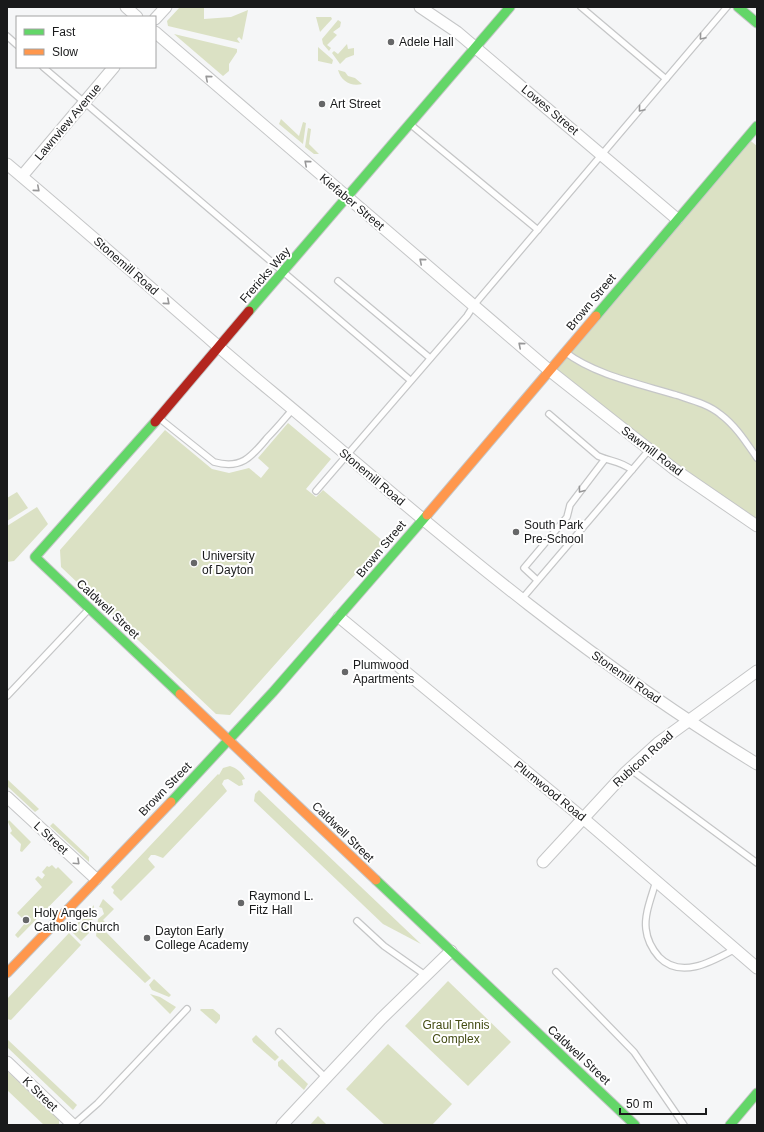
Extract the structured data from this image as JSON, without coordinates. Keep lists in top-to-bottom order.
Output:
{
  "streets": {
    "street": [
      "Lowes Street",
      "Lawnview Avenue",
      "Kiefaber Street",
      "Stonemill Road",
      "Frericks Way",
      "Brown Street",
      "Sawmill Road",
      "Caldwell Street",
      "Rubicon Road",
      "Plumwood Road",
      "L Street",
      "K Street"
    ]
  },
  "crossings": [
    ["Lowes Street", "Frericks Way"],
    ["Lowes Street", "Brown Street"],
    ["Lawnview Avenue", "Stonemill Road"],
    ["Kiefaber Street", "Frericks Way"],
    ["Kiefaber Street", "Brown Street"],
    ["Kiefaber Street", "Sawmill Road"],
    ["Stonemill Road", "Frericks Way"],
    ["Stonemill Road", "Brown Street"],
    ["Stonemill Road", "Rubicon Road"],
    ["Frericks Way", "Caldwell Street"],
    ["Brown Street", "Sawmill Road"],
    ["Brown Street", "Caldwell Street"],
    ["Brown Street", "Plumwood Road"],
    ["Brown Street", "L Street"],
    ["Rubicon Road", "Plumwood Road"]
  ],
  "one_way": ["Kiefaber Street", "L Street"],
  "parks": ["Graul Tennis Complex"],
  "places": [
    "Adele Hall",
    "Art Street",
    "South Park Pre-School",
    "University of Dayton",
    "Plumwood Apartments",
    "Raymond L. Fitz Hall",
    "Holy Angels Catholic Church",
    "Dayton Early College Academy"
  ],
  "legend": ["Fast", "Slow"],
  "scale_bar": "50 m"
}
